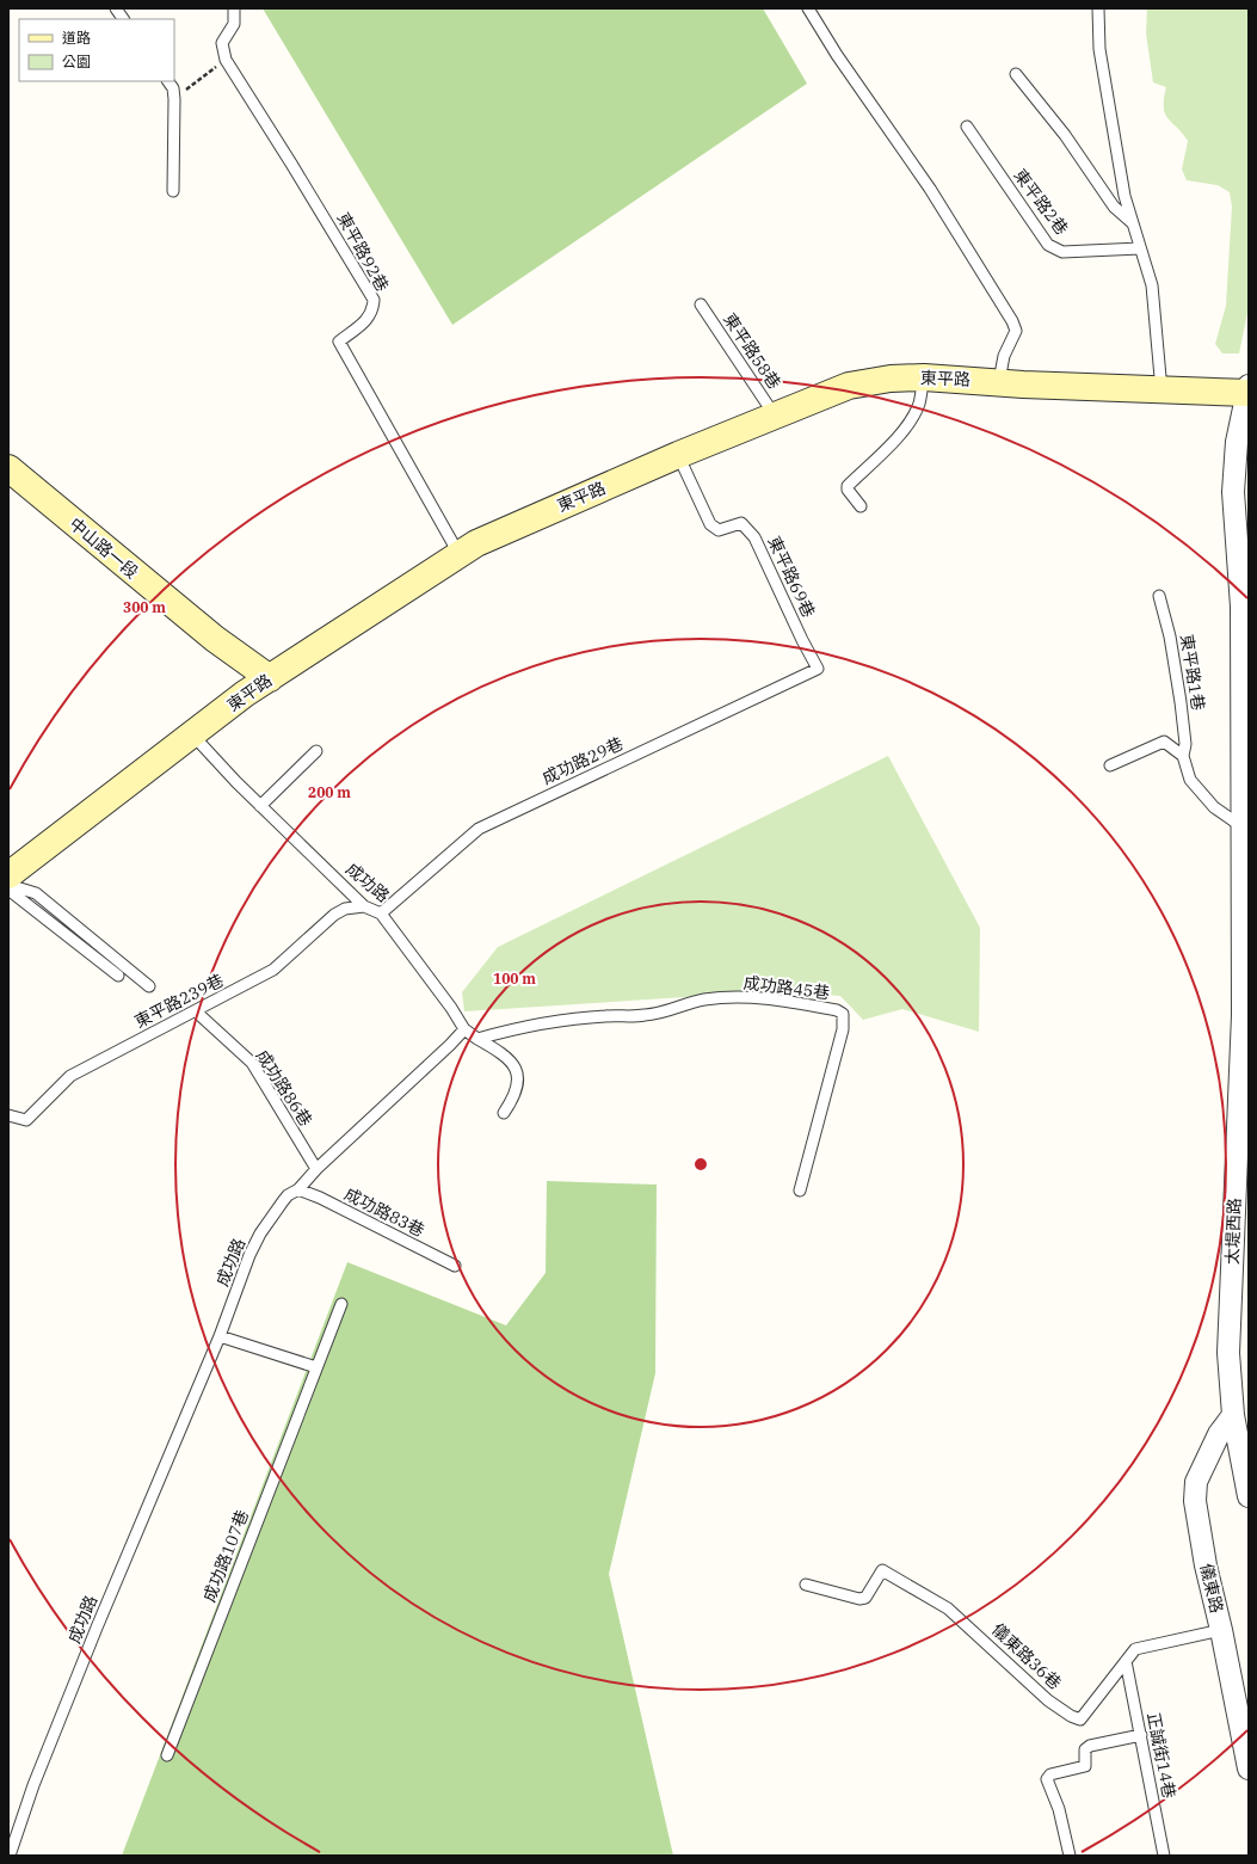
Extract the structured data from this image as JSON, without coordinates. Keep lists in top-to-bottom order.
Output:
{
  "streets": {
    "main road": ["東平路", "中山路一段"],
    "street": ["太堤西路", "儀東路"],
    "lane": [
      "東平路2巷",
      "東平路92巷",
      "東平路58巷",
      "東平路69巷",
      "東平路1巷",
      "成功路29巷",
      "成功路",
      "成功路45巷",
      "東平路239巷",
      "成功路86巷",
      "成功路83巷",
      "成功路107巷",
      "儀東路36巷",
      "正誠街14巷"
    ]
  },
  "crossings": [
    ["東平路92巷", "東平路"],
    ["東平路58巷", "東平路"],
    ["東平路", "中山路一段"],
    ["東平路", "東平路69巷"],
    ["東平路", "成功路"],
    ["東平路", "太堤西路"],
    ["東平路69巷", "成功路29巷"],
    ["東平路1巷", "太堤西路"],
    ["成功路29巷", "成功路"],
    ["成功路", "東平路239巷"],
    ["成功路", "成功路86巷"],
    ["成功路", "成功路83巷"],
    ["東平路239巷", "成功路86巷"],
    ["太堤西路", "儀東路"],
    ["儀東路", "儀東路36巷"],
    ["儀東路36巷", "正誠街14巷"]
  ],
  "legend": ["道路", "公園"],
  "rings": ["300 m", "200 m", "100 m"]
}
